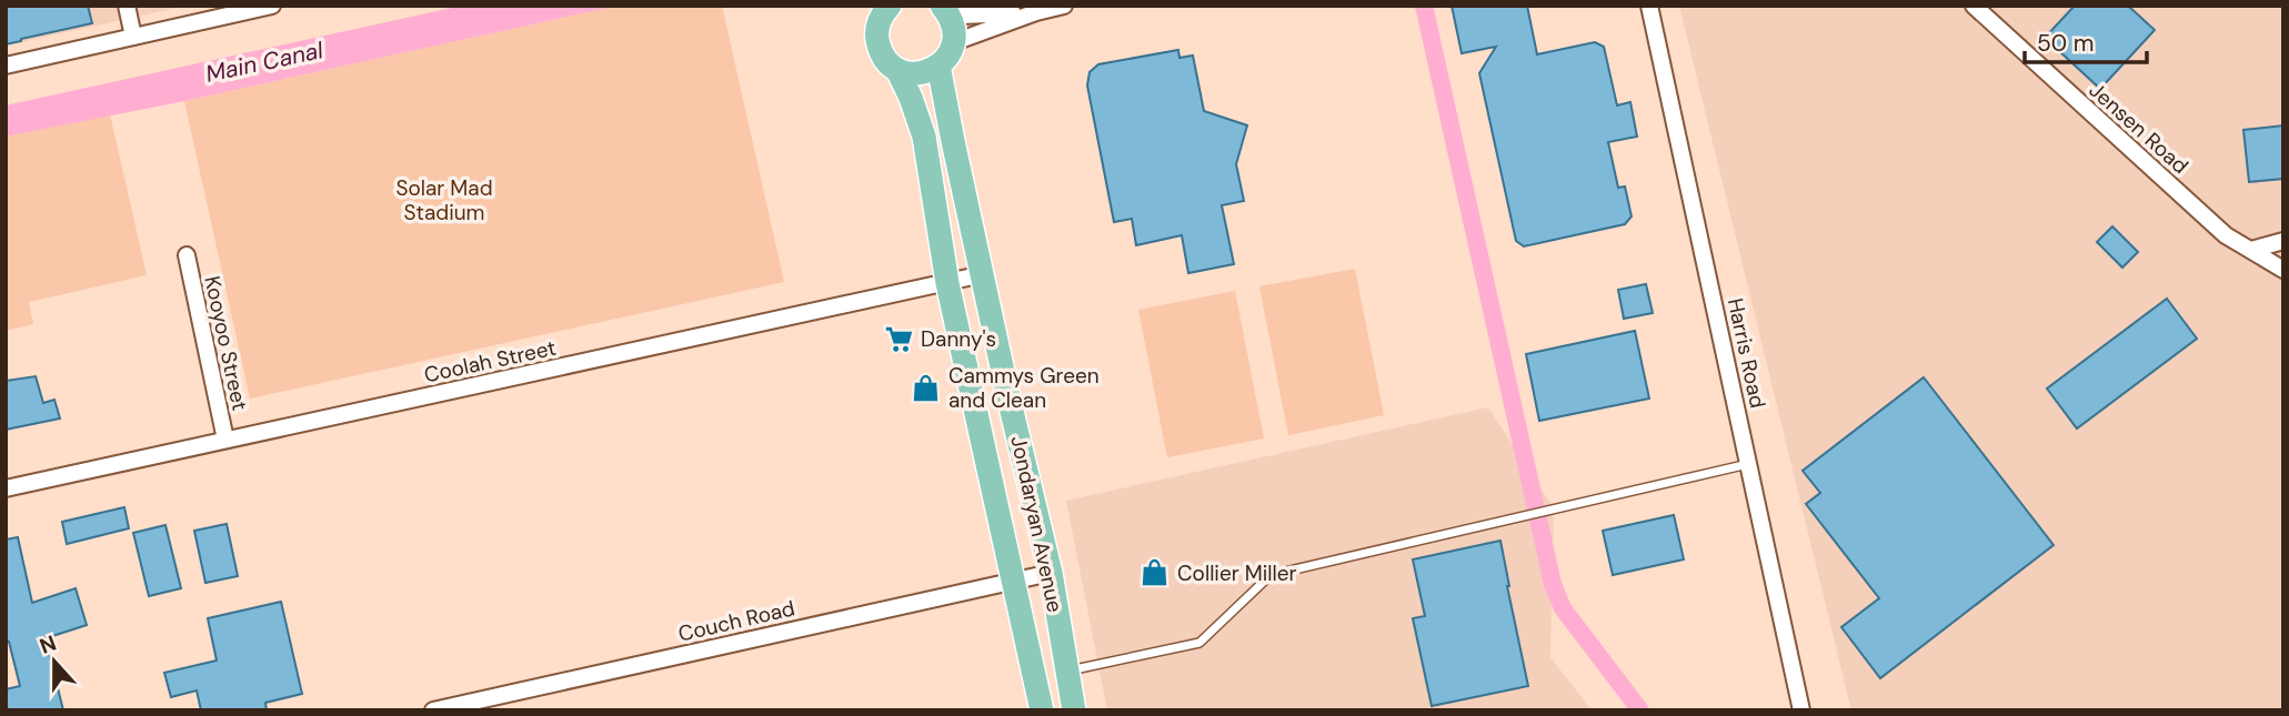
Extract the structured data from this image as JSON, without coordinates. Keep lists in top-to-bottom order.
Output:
{
  "streets": {
    "main road": ["Jondaryan Avenue"],
    "street": [
      "Jensen Road",
      "Kooyoo Street",
      "Harris Road",
      "Coolah Street",
      "Couch Road"
    ]
  },
  "crossings": [
    ["Kooyoo Street", "Coolah Street"],
    ["Coolah Street", "Jondaryan Avenue"],
    ["Jondaryan Avenue", "Couch Road"]
  ],
  "water": ["Main Canal"],
  "parks": ["Solar Mad Stadium"],
  "places": {
    "supermarket": ["Danny's"],
    "shop": ["Cammys Green and Clean", "Collier Miller"]
  },
  "scale_bar": "50 m",
  "north": "top"
}
